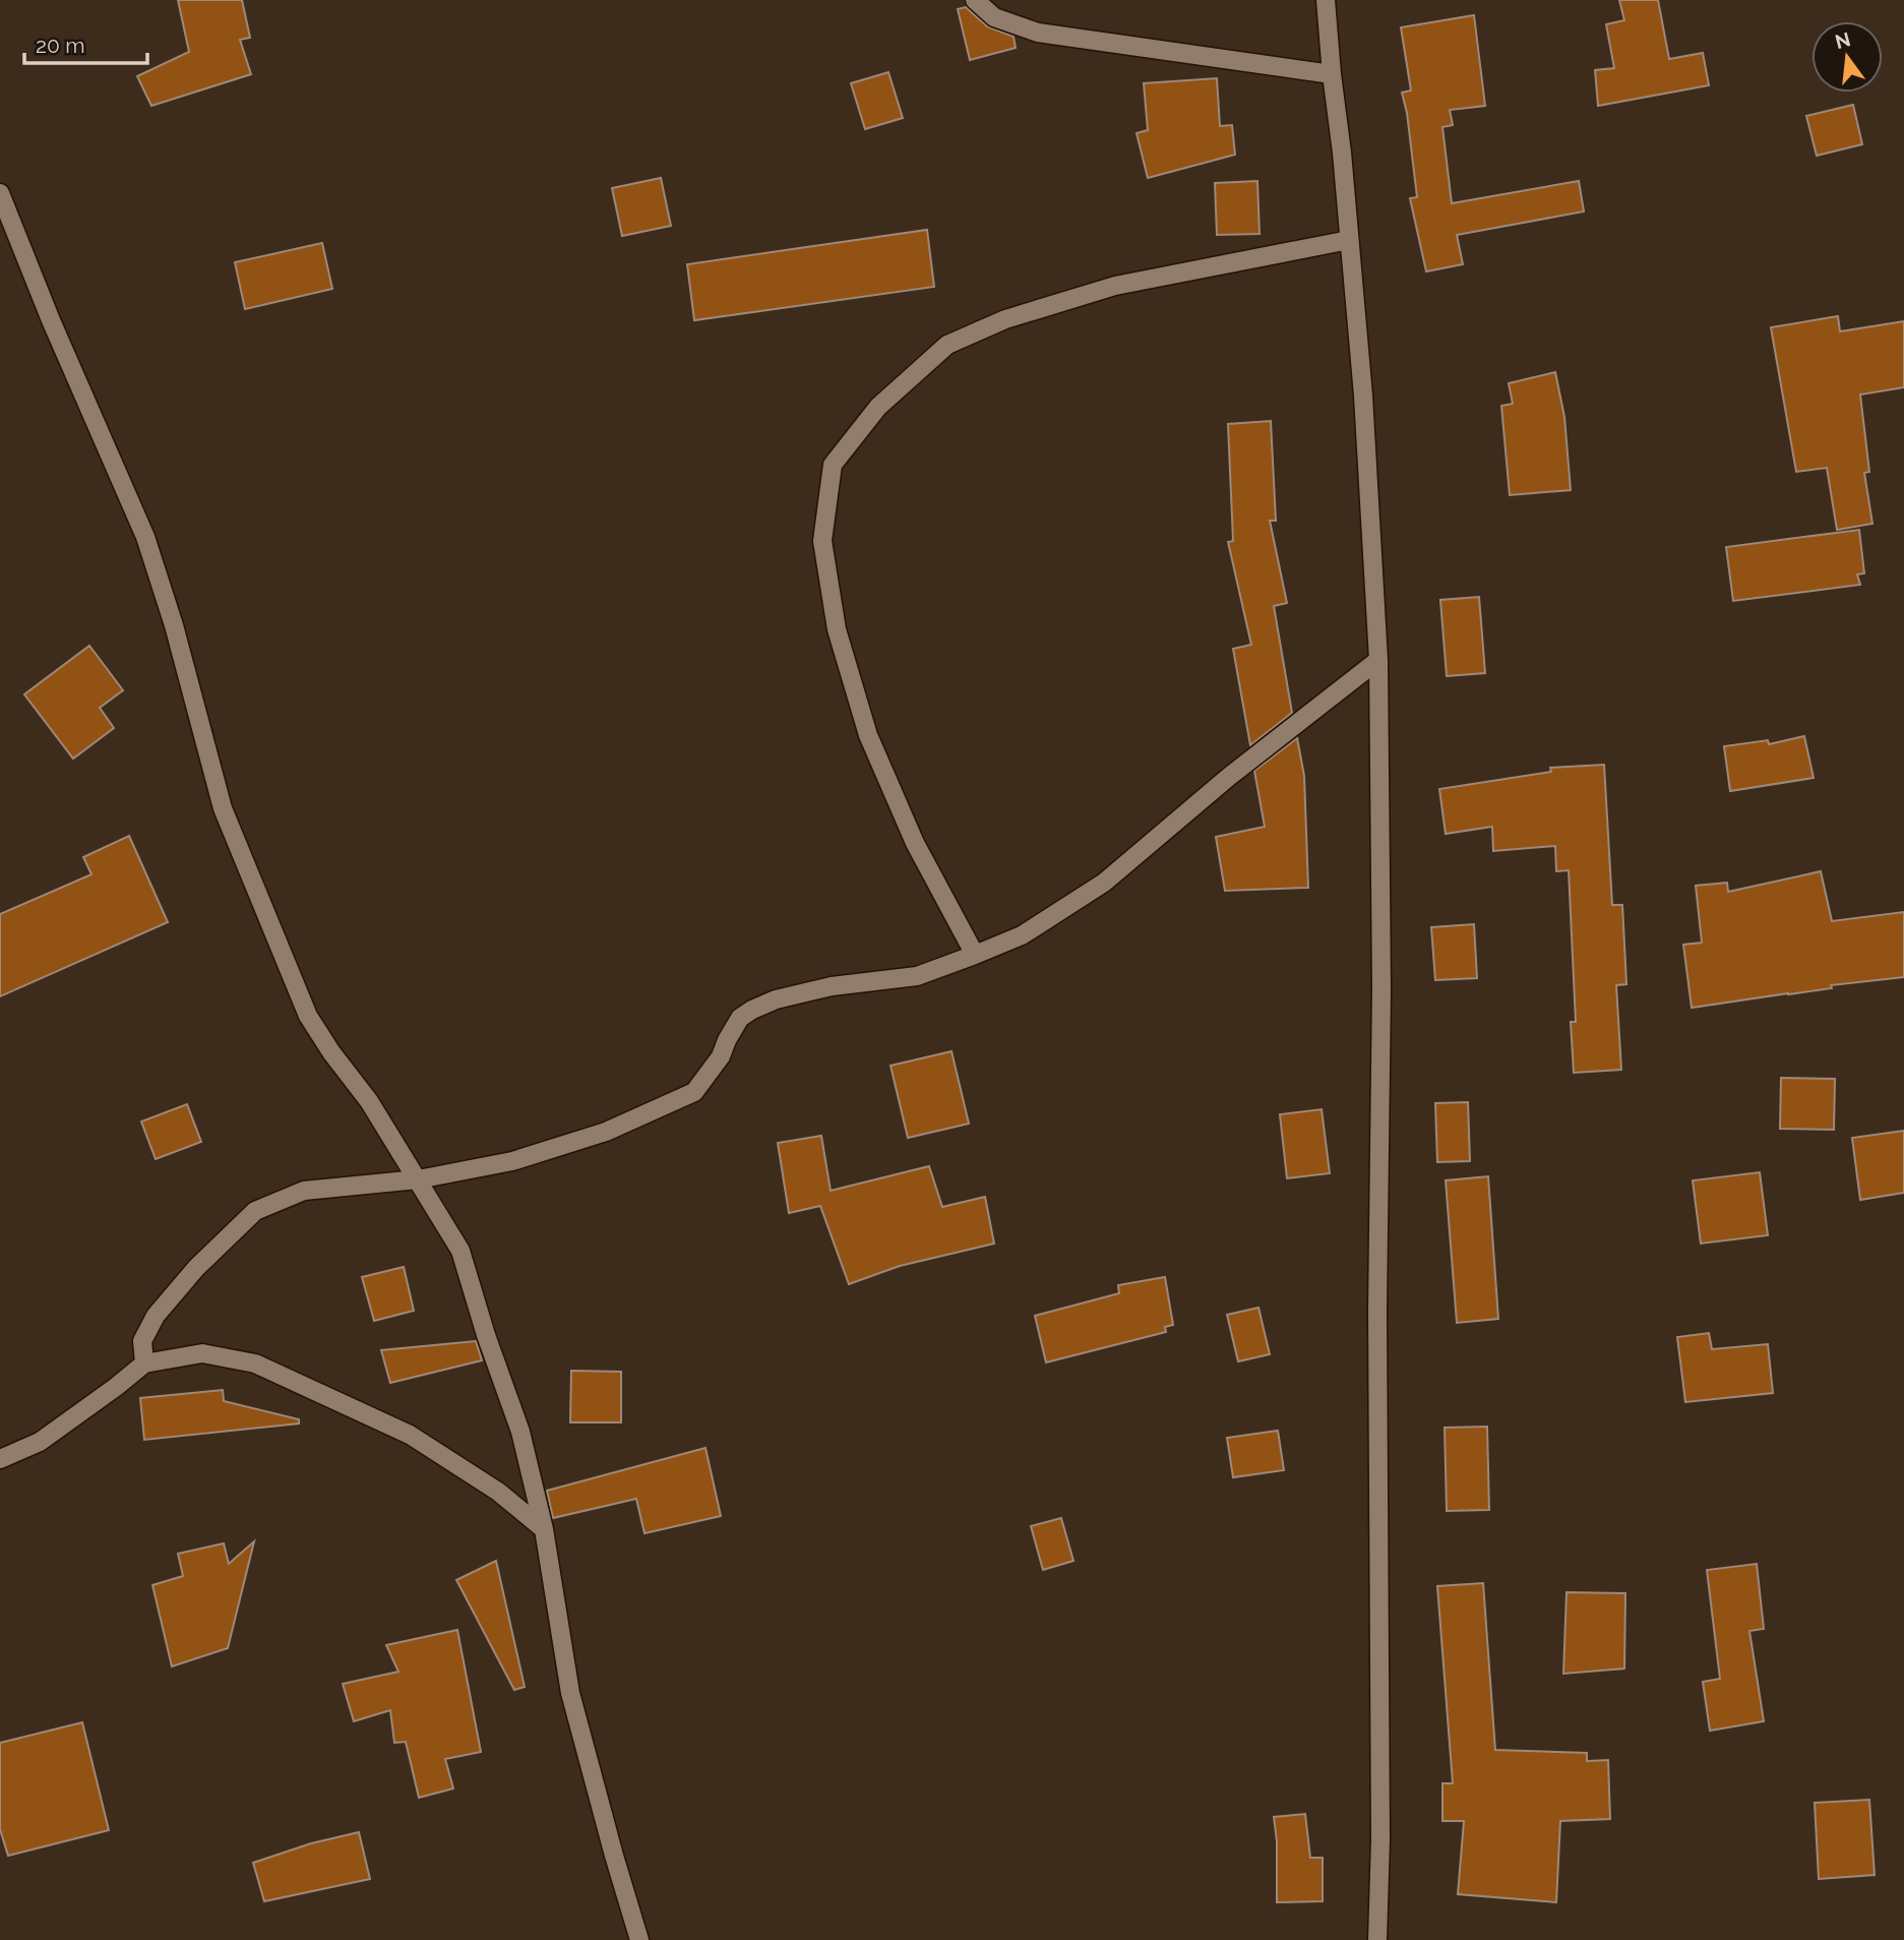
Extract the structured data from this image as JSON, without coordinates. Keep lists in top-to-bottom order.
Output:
{
  "scale_bar": "20 m",
  "north": "top"
}
